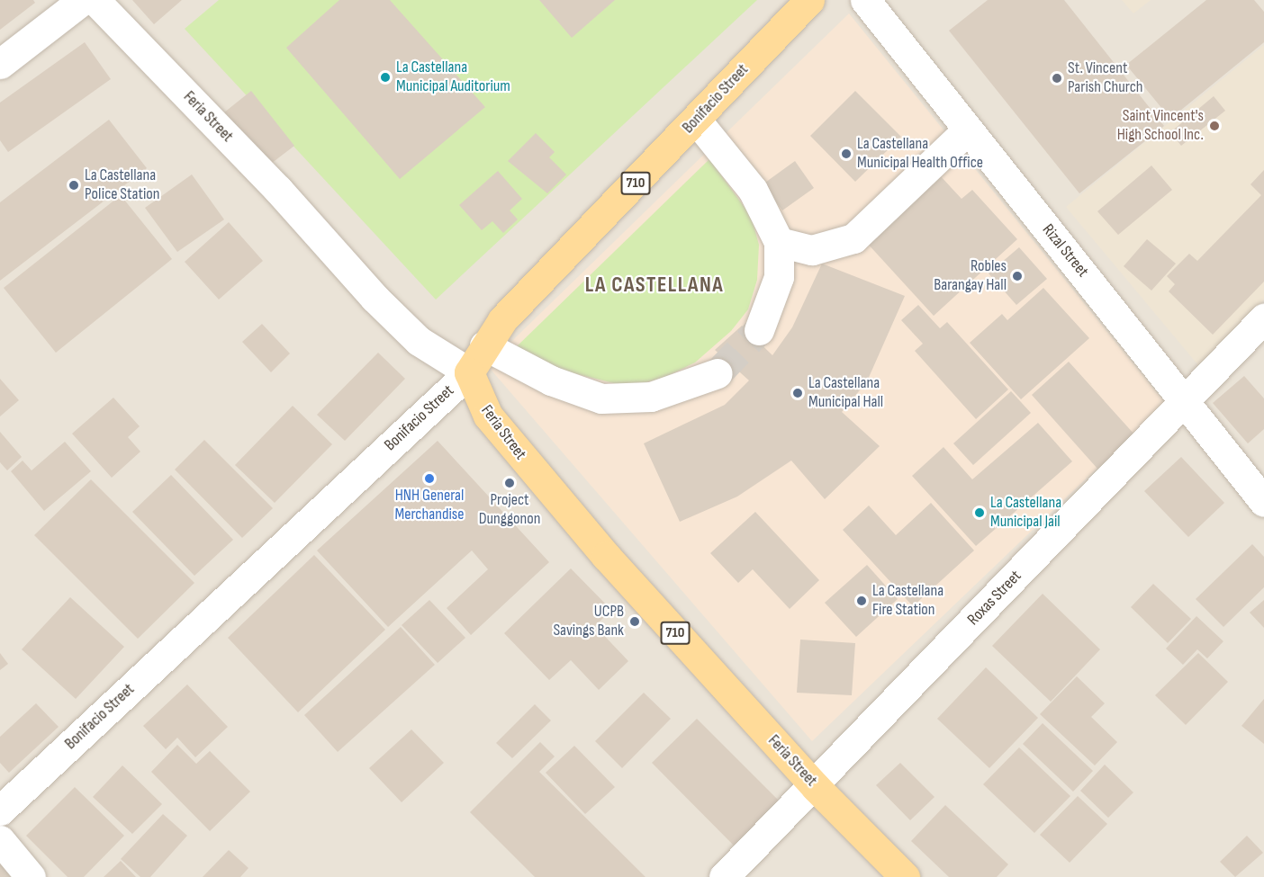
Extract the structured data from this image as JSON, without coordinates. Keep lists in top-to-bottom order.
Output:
{
  "streets": {
    "main road": ["Bonifacio Street", "Feria Street", "710"],
    "street": ["Rizal Street", "Roxas Street"]
  },
  "crossings": [
    ["Bonifacio Street", "Feria Street"],
    ["Feria Street", "Roxas Street"],
    ["Rizal Street", "Roxas Street"]
  ],
  "districts": ["LA CASTELLANA"],
  "places": [
    "La Castellana Municipal Auditorium",
    "St. Vincent Parish Church",
    "Saint Vincent's High School Inc.",
    "La Castellana Municipal Health Office",
    "La Castellana Police Station",
    "Robles Barangay Hall",
    "La Castellana Municipal Hall",
    "HNH General Merchandise",
    "Project Dunggonon",
    "La Castellana Municipal Jail",
    "La Castellana Fire Station",
    "UCPB Savings Bank"
  ]
}
